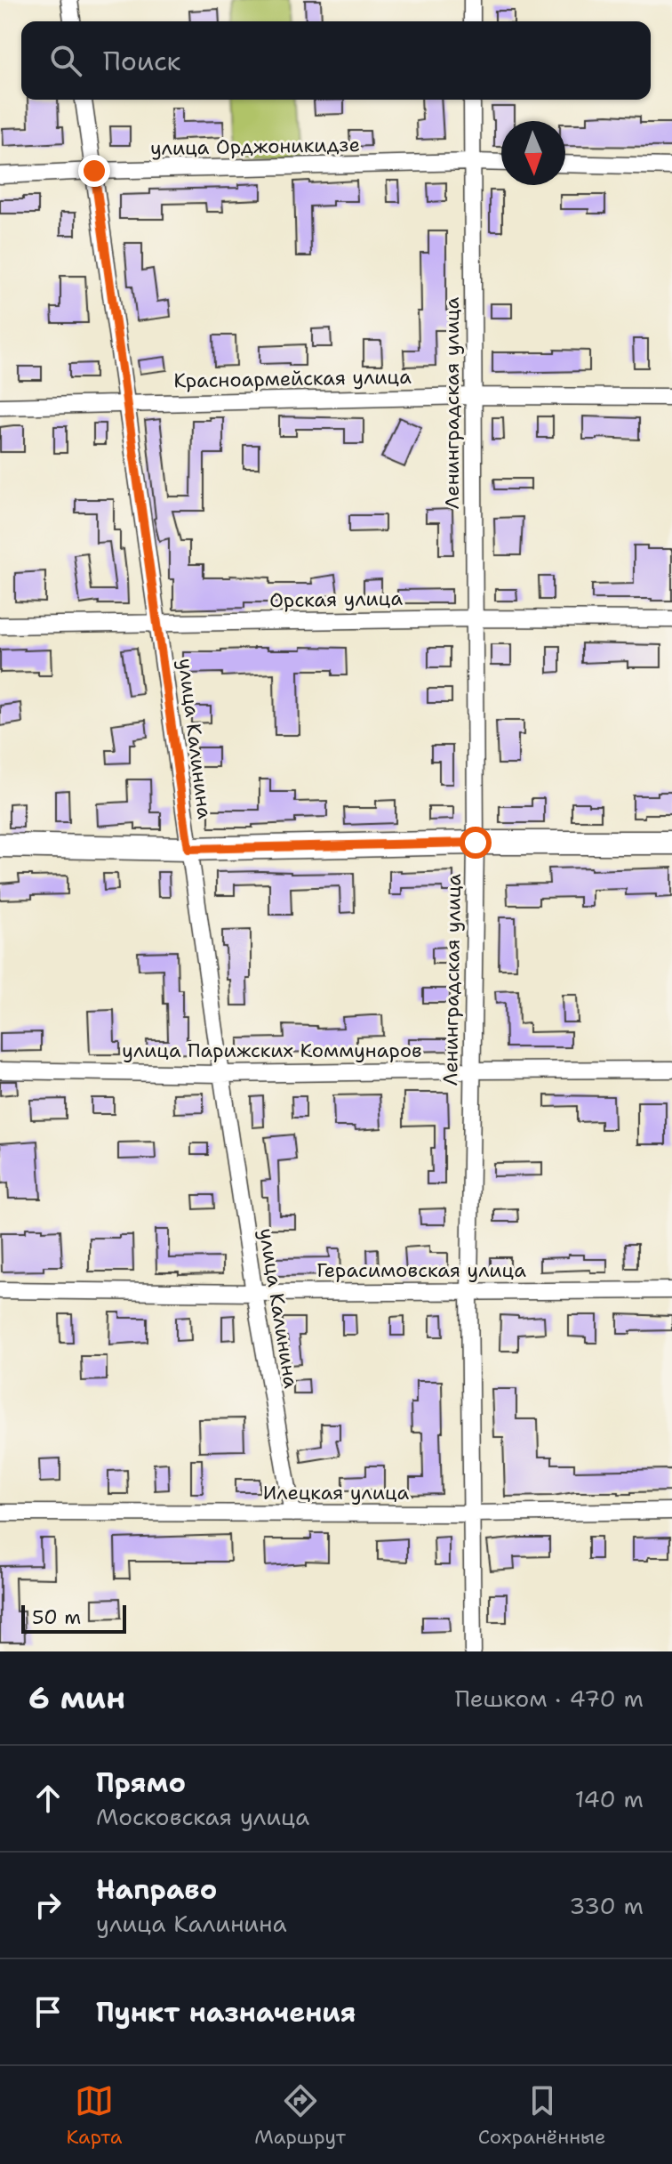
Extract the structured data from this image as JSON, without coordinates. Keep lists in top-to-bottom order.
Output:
{
  "streets": {
    "street": [
      "улица Орджоникидзе",
      "Красноармейская улица",
      "Ленинградская улица",
      "Орская улица",
      "улица Калинина",
      "улица Парижских Коммунаров",
      "Герасимовская улица",
      "Илецкая улица"
    ]
  },
  "crossings": [
    ["улица Орджоникидзе", "Ленинградская улица"],
    ["улица Орджоникидзе", "улица Калинина"],
    ["Красноармейская улица", "Ленинградская улица"],
    ["Красноармейская улица", "улица Калинина"],
    ["Ленинградская улица", "Орская улица"],
    ["Ленинградская улица", "улица Парижских Коммунаров"],
    ["Ленинградская улица", "Герасимовская улица"],
    ["Ленинградская улица", "Илецкая улица"],
    ["Орская улица", "улица Калинина"],
    ["улица Калинина", "улица Парижских Коммунаров"],
    ["улица Калинина", "Герасимовская улица"],
    ["улица Калинина", "Илецкая улица"]
  ],
  "scale_bar": "50 m",
  "north": "bottom",
  "page": {
    "search": "Поиск",
    "scale": "50 m",
    "heading": ["6 мин", "Пешком · 470 m"],
    "list": [
      ["Прямо", "Московская улица", "140 m"],
      ["Направо", "улица Калинина", "330 m"],
      "Пункт назначения"
    ],
    "nav": ["Карта", "Маршрут", "Сохранённые"]
  }
}
